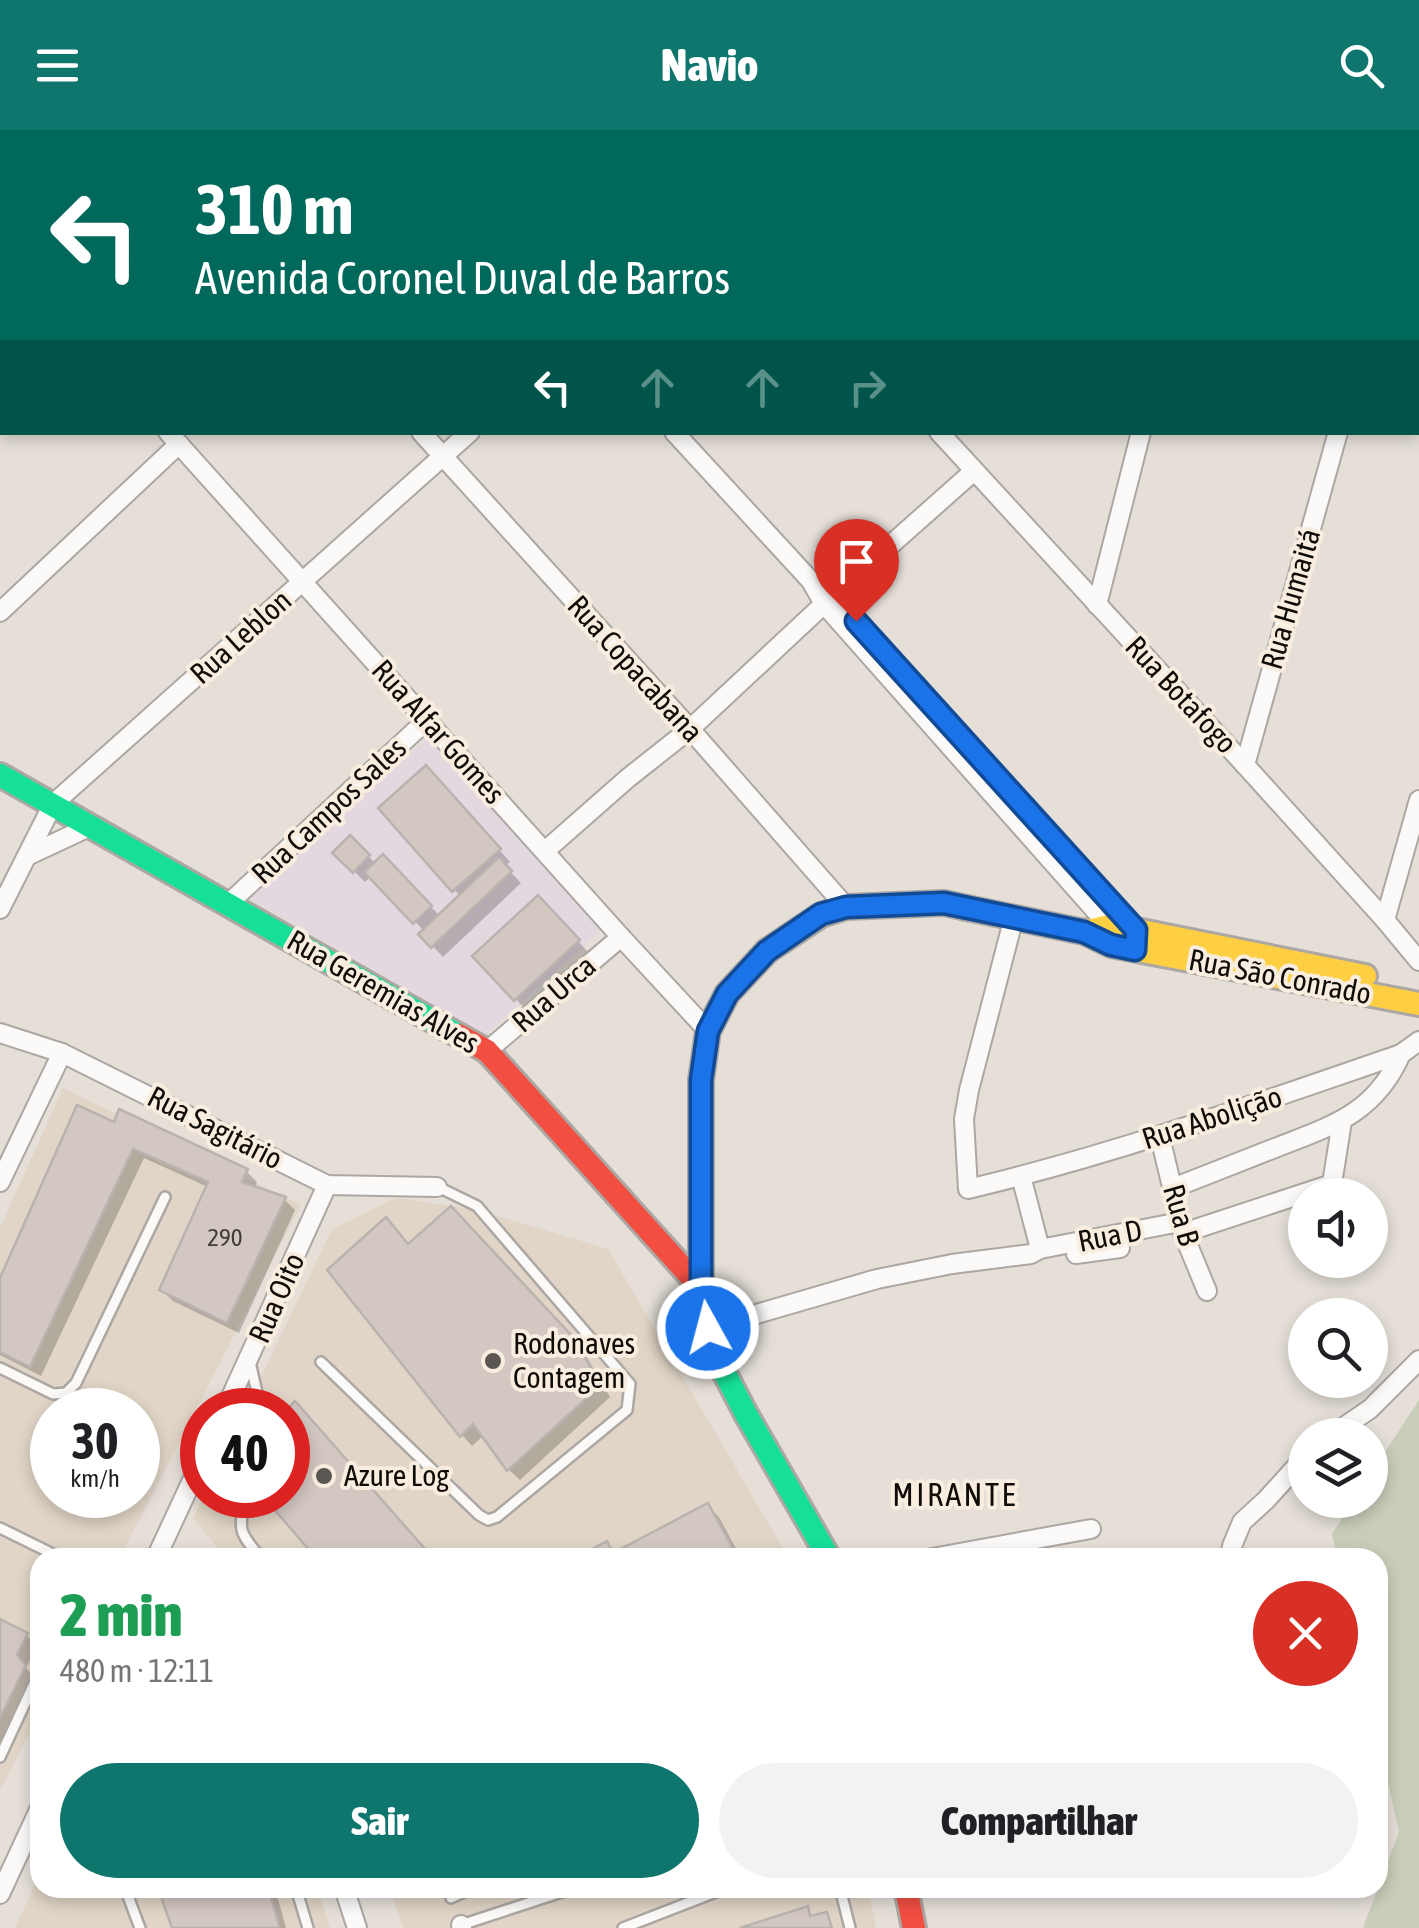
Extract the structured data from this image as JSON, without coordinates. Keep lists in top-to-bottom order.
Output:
{
  "streets": {
    "street": [
      "Rua Humaitá",
      "Rua Leblon",
      "Rua Copacabana",
      "Rua Botafogo",
      "Rua Alfar Gomes",
      "Rua Campos Sales",
      "Rua São Conrado",
      "Rua Geremias Alves",
      "Rua Urca",
      "Rua Abolição",
      "Rua Sagitário",
      "Rua B",
      "Rua D",
      "Rua Oito"
    ]
  },
  "crossings": [
    ["Rua Humaitá", "Rua Botafogo"],
    ["Rua Leblon", "Rua Copacabana"],
    ["Rua Leblon", "Rua Alfar Gomes"],
    ["Rua Leblon", "Rua Geremias Alves"],
    ["Rua Copacabana", "Rua São Conrado"],
    ["Rua Alfar Gomes", "Rua Campos Sales"],
    ["Rua Alfar Gomes", "Rua São Conrado"],
    ["Rua Alfar Gomes", "Rua Urca"],
    ["Rua Campos Sales", "Rua Geremias Alves"],
    ["Rua São Conrado", "Rua Geremias Alves"],
    ["Rua São Conrado", "Rua Abolição"],
    ["Rua Geremias Alves", "Rua Urca"],
    ["Rua Abolição", "Rua B"],
    ["Rua Sagitário", "Rua Oito"],
    ["Rua B", "Rua D"]
  ],
  "districts": ["MIRANTE"],
  "places": ["Rodonaves Contagem", "Azure Log"],
  "house_numbers": ["290"],
  "page": {
    "header": "Navio",
    "turn": ["310 m", "Avenida Coronel Duval de Barros"],
    "speed": "30 km/h",
    "limit": "40",
    "heading": ["2 min", "480 m · 12:11"],
    "buttons": ["Sair", "Compartilhar"]
  }
}
